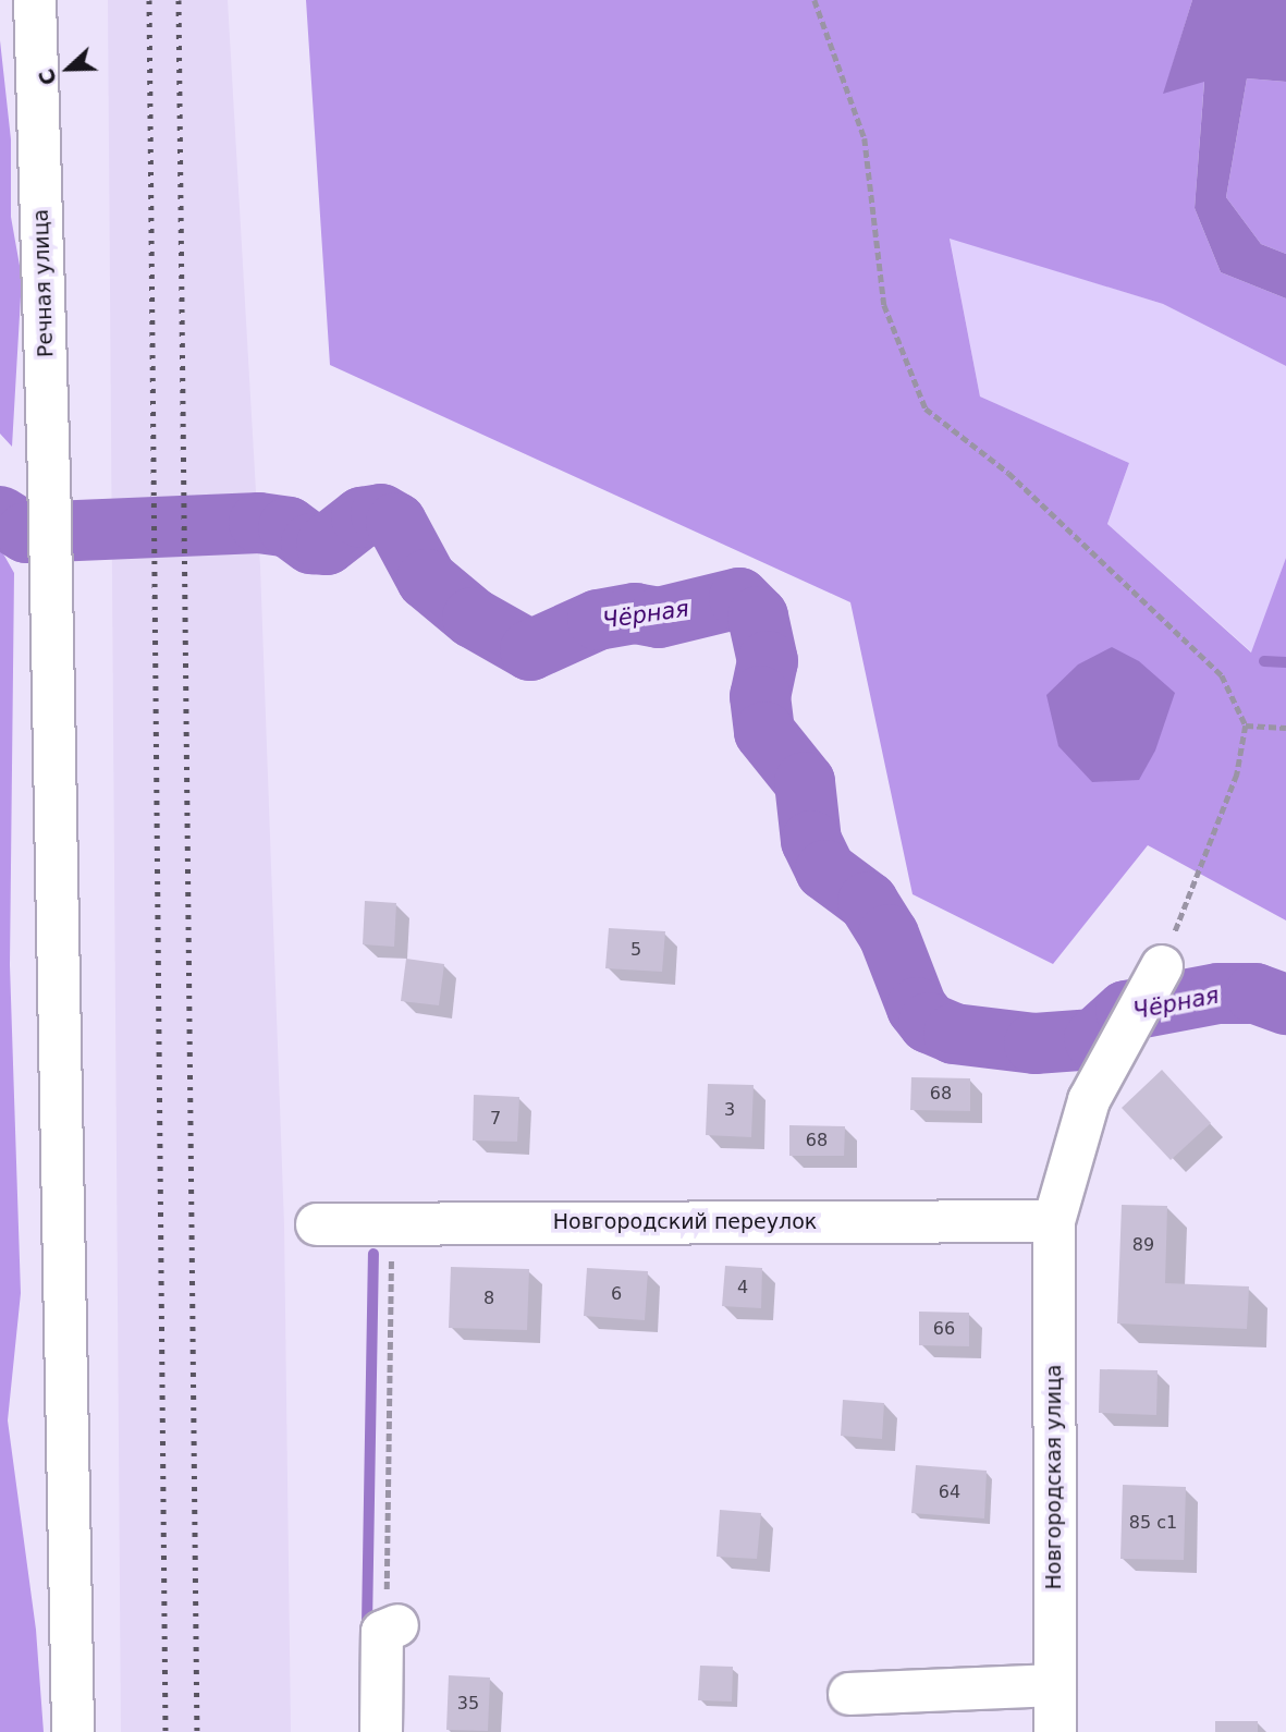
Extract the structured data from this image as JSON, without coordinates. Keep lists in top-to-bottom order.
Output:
{
  "streets": {
    "street": ["Речная улица", "Новгородский переулок", "Новгородская улица"]
  },
  "crossings": [
    ["Новгородский переулок", "Новгородская улица"]
  ],
  "water": ["Чёрная"],
  "house_numbers": [
    "5",
    "68",
    "3",
    "7",
    "68",
    "89",
    "4",
    "6",
    "8",
    "66",
    "64",
    "85 с1",
    "35"
  ],
  "north": "left"
}
